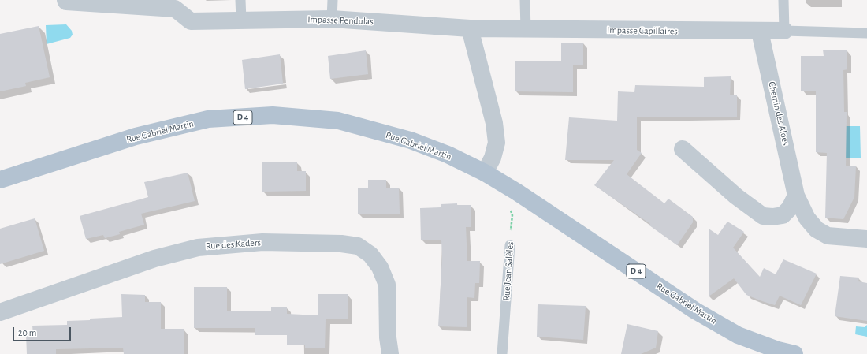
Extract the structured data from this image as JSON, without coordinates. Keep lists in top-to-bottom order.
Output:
{
  "streets": {
    "main road": ["D 4", "Rue Gabriel Martin"],
    "street": [
      "Impasse Pendulas",
      "Impasse Capillaires",
      "Chemin des Aloes",
      "Rue des Kaders"
    ],
    "lane": ["Rue Jean Salèles"]
  },
  "crossings": [
    ["Impasse Pendulas", "Impasse Capillaires"],
    ["Impasse Capillaires", "Chemin des Aloes"],
    ["Rue Gabriel Martin", "Rue Jean Salèles"]
  ],
  "scale_bar": "20 m"
}
